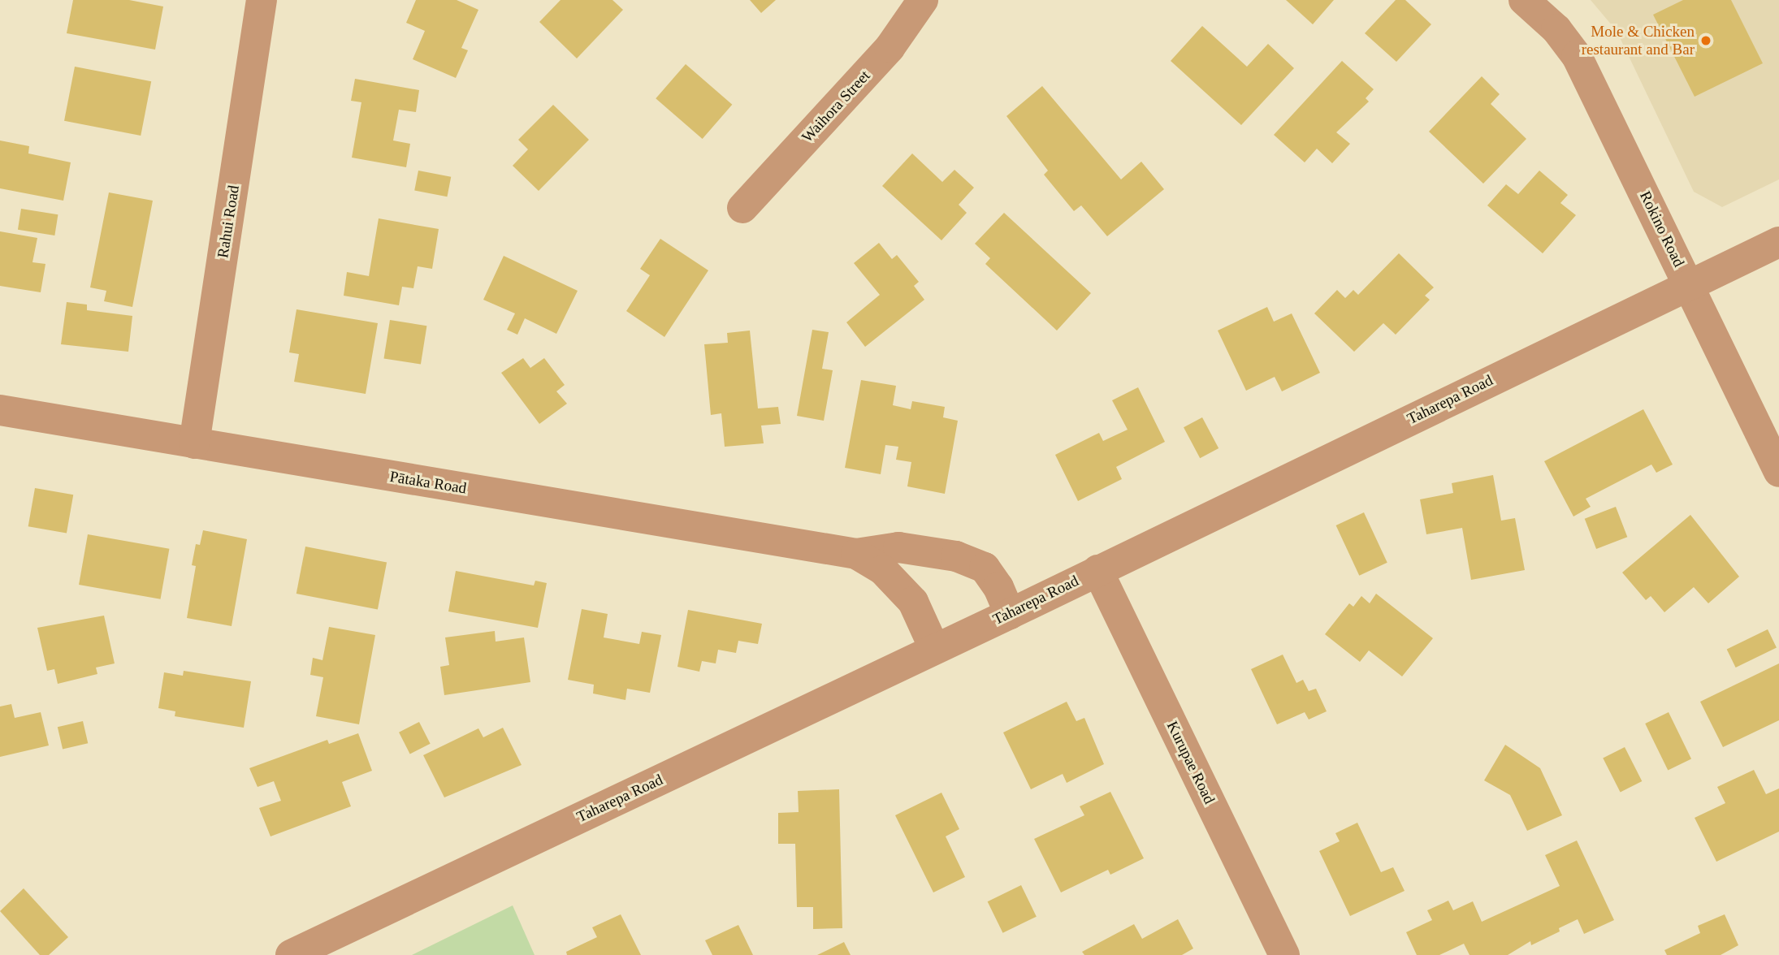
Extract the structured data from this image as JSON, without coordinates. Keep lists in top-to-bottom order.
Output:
{
  "streets": {
    "street": [
      "Waihora Street",
      "Rahui Road",
      "Rokino Road",
      "Taharepa Road",
      "Pātaka Road",
      "Kurupae Road"
    ]
  },
  "crossings": [
    ["Rahui Road", "Pātaka Road"],
    ["Rokino Road", "Taharepa Road"],
    ["Taharepa Road", "Pātaka Road"],
    ["Taharepa Road", "Kurupae Road"]
  ],
  "places": ["Mole & Chicken restaurant and Bar"]
}
